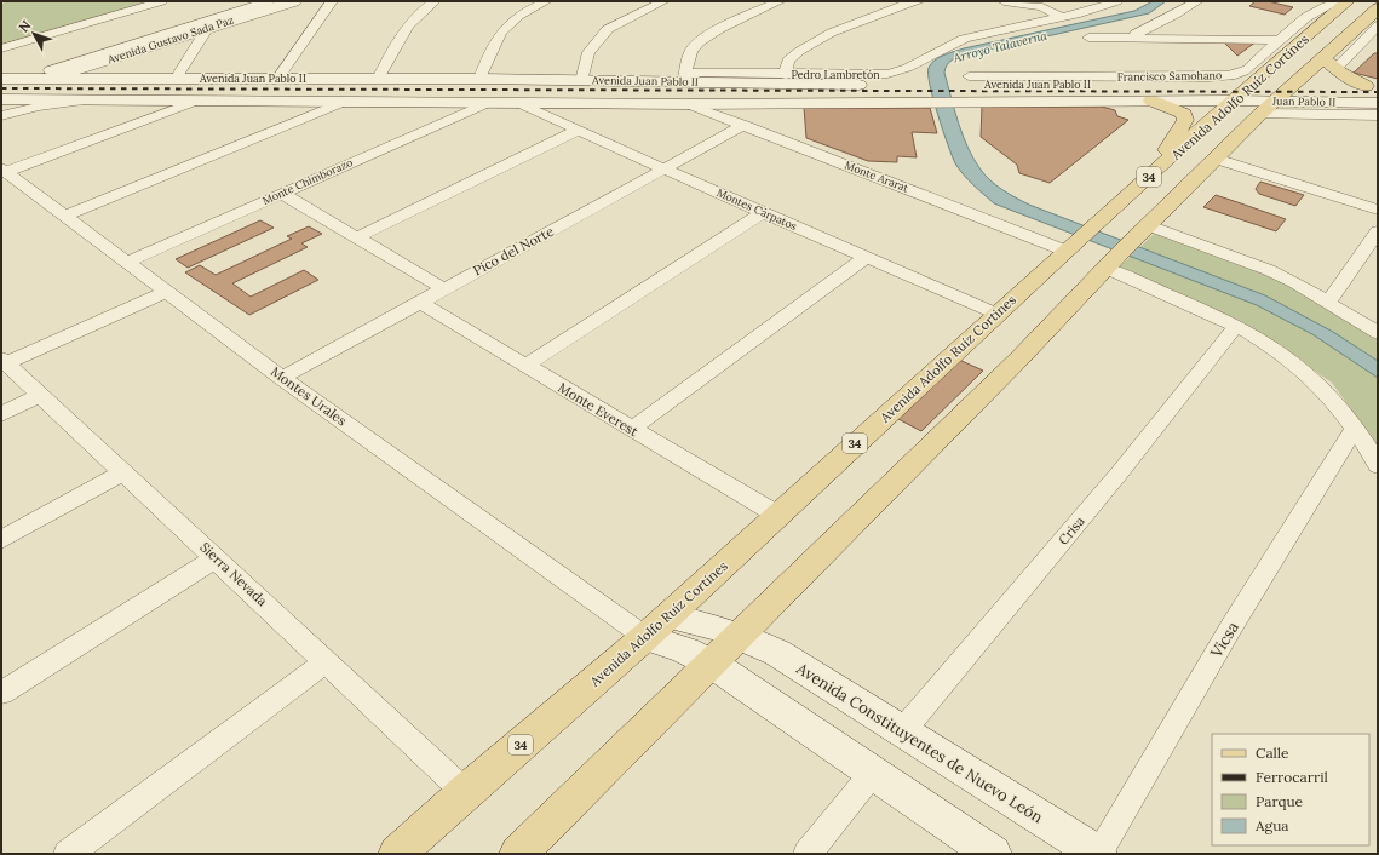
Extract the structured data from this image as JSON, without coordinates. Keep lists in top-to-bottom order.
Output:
{
  "streets": {
    "main road": [
      "Avenida Gustavo Sada Paz",
      "Avenida Juan Pablo II",
      "Avenida Adolfo Ruíz Cortines",
      "Juan Pablo II",
      "34",
      "Avenida Constituyentes de Nuevo León"
    ],
    "street": [
      "Pedro Lambretón",
      "Francisco Samohano",
      "Monte Ararat",
      "Monte Chimborazo",
      "Montes Cárpatos",
      "Pico del Norte",
      "Montes Urales",
      "Monte Everest",
      "Crisa",
      "Sierra Nevada",
      "Vicsa"
    ]
  },
  "crossings": [
    ["Avenida Gustavo Sada Paz", "Avenida Juan Pablo II"],
    ["Pedro Lambretón", "Avenida Juan Pablo II"],
    ["Francisco Samohano", "Avenida Juan Pablo II"],
    ["Francisco Samohano", "Avenida Adolfo Ruíz Cortines"],
    ["Avenida Juan Pablo II", "Avenida Adolfo Ruíz Cortines"],
    ["Avenida Juan Pablo II", "Juan Pablo II"],
    ["Avenida Juan Pablo II", "Monte Ararat"],
    ["Avenida Juan Pablo II", "Monte Chimborazo"],
    ["Avenida Juan Pablo II", "Montes Cárpatos"],
    ["Avenida Adolfo Ruíz Cortines", "Juan Pablo II"],
    ["Avenida Adolfo Ruíz Cortines", "Monte Ararat"],
    ["Avenida Adolfo Ruíz Cortines", "Montes Cárpatos"],
    ["Avenida Adolfo Ruíz Cortines", "Montes Urales"],
    ["Avenida Adolfo Ruíz Cortines", "Monte Everest"],
    ["Avenida Adolfo Ruíz Cortines", "Sierra Nevada"],
    ["Avenida Adolfo Ruíz Cortines", "Avenida Constituyentes de Nuevo León"],
    ["Monte Ararat", "Pico del Norte"],
    ["Monte Chimborazo", "Montes Urales"],
    ["Montes Cárpatos", "Pico del Norte"],
    ["Pico del Norte", "Montes Urales"],
    ["Pico del Norte", "Monte Everest"],
    ["Montes Urales", "Avenida Constituyentes de Nuevo León"],
    ["Crisa", "Avenida Constituyentes de Nuevo León"],
    ["Vicsa", "Avenida Constituyentes de Nuevo León"]
  ],
  "water": ["Arroyo Talaverna"],
  "legend": [
    "Calle",
    "Ferrocarril",
    "Parque",
    "Agua"
  ],
  "north": "top left"
}
